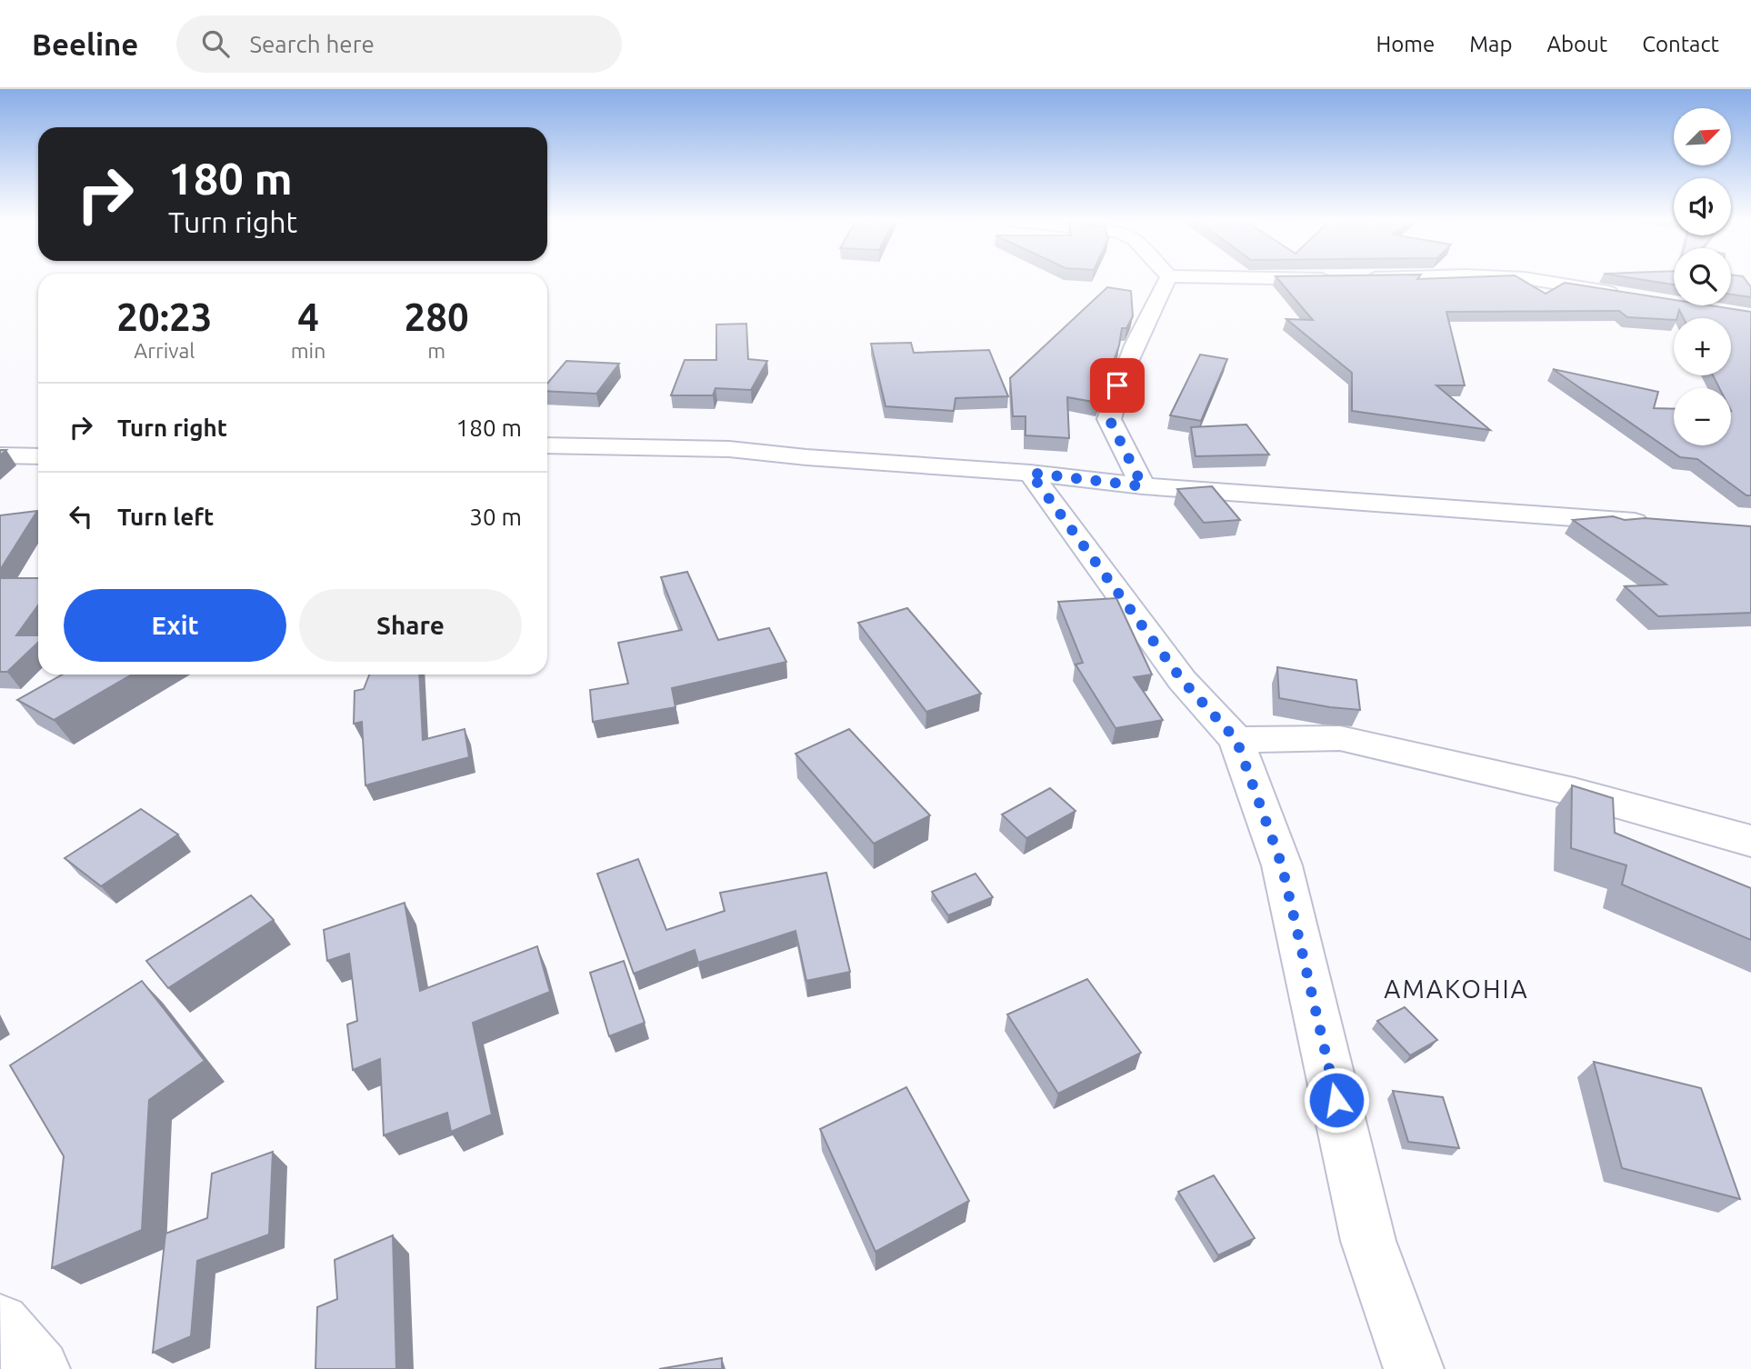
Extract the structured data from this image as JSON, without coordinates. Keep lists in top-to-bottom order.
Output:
{
  "districts": ["AMAKOHIA"],
  "north": "top right",
  "page": {
    "header": "Beeline",
    "search": "Search here",
    "nav": [
      "Home",
      "Map",
      "About",
      "Contact"
    ],
    "map_buttons": ["+", "−"],
    "turn": ["180 m", "Turn right"],
    "eta": [
      "20:23",
      "Arrival",
      "4",
      "min",
      "280",
      "m"
    ],
    "list": [
      {
        "name": "Turn right",
        "value": "180 m"
      },
      {
        "name": "Turn left",
        "value": "30 m"
      }
    ],
    "buttons": ["Exit", "Share"]
  }
}
